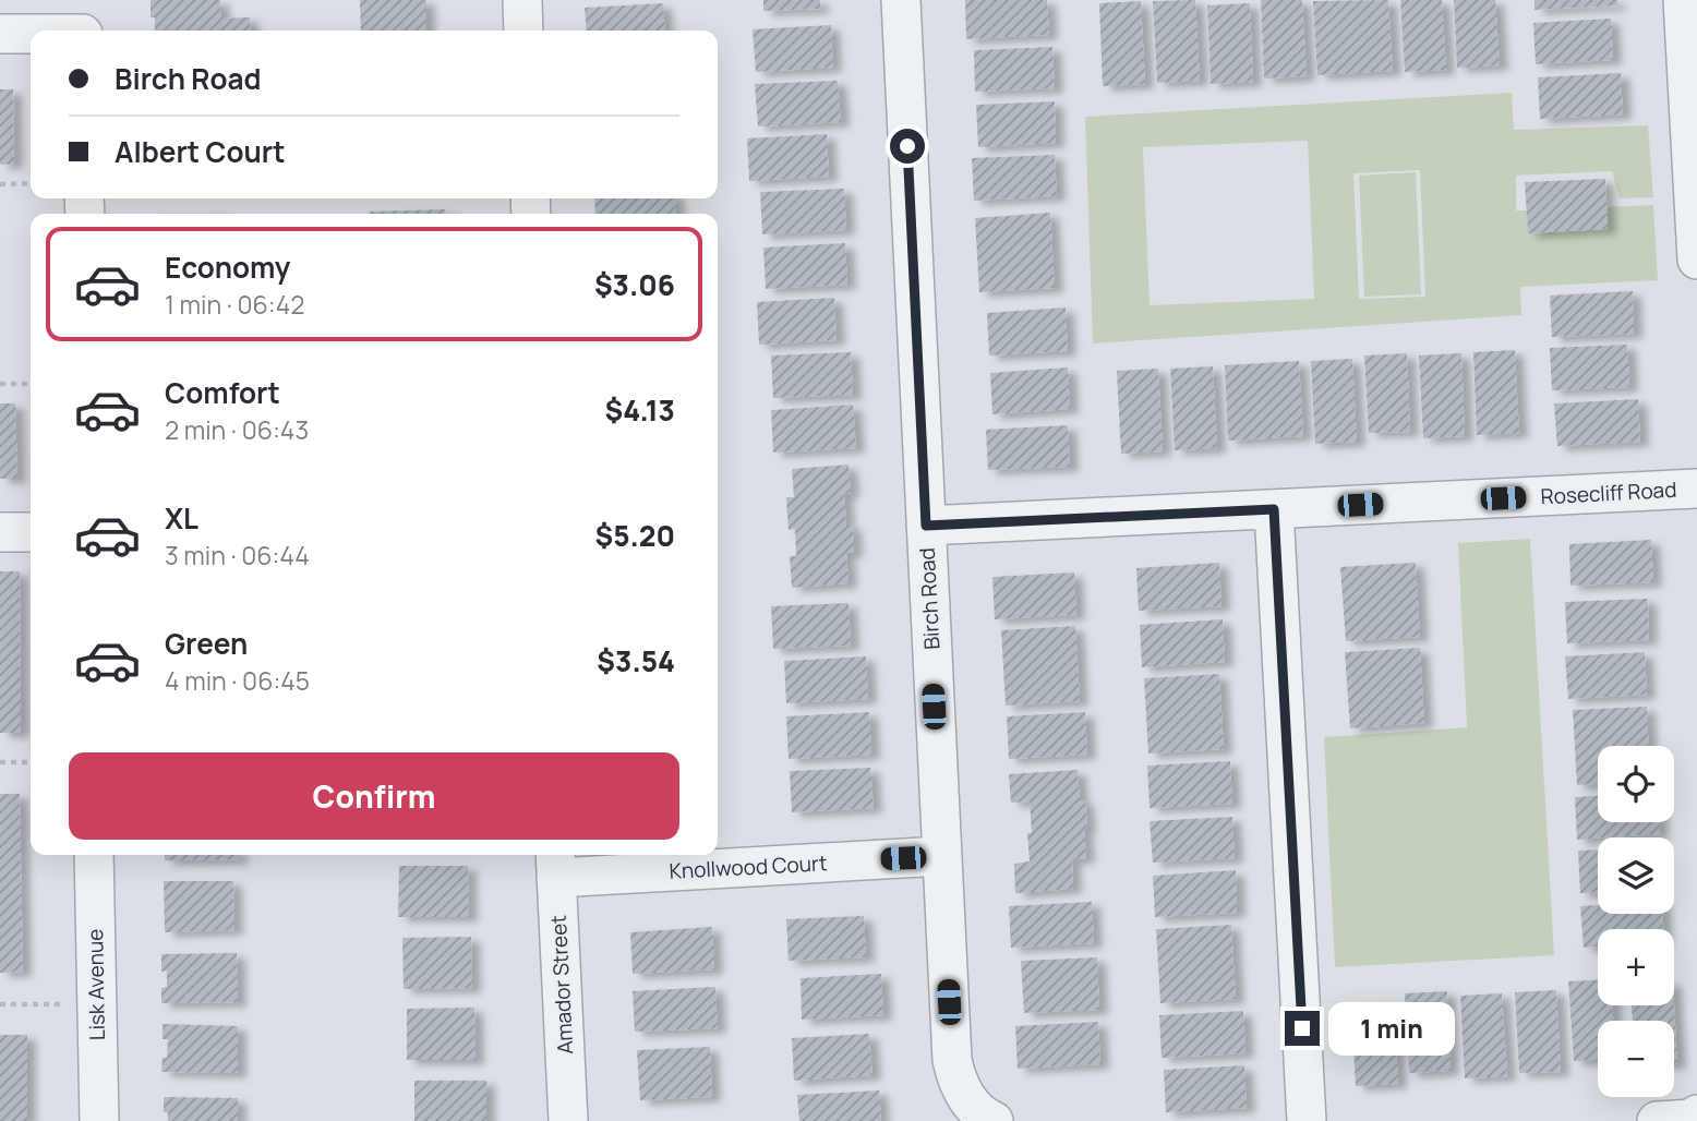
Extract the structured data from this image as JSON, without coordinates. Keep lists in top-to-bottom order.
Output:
{
  "streets": {
    "street": [
      "Rosecliff Road",
      "Birch Road",
      "Knollwood Court",
      "Lisk Avenue",
      "Amador Street"
    ]
  },
  "crossings": [
    ["Rosecliff Road", "Birch Road"],
    ["Birch Road", "Knollwood Court"],
    ["Knollwood Court", "Amador Street"]
  ],
  "page": {
    "banner": ["Birch Road", "Albert Court"],
    "list": [
      {
        "name": "Economy",
        "note": "1 min · 06:42",
        "value": "$3.06"
      },
      {
        "name": "Comfort",
        "note": "2 min · 06:43",
        "value": "$4.13"
      },
      {
        "name": "XL",
        "note": "3 min · 06:44",
        "value": "$5.20"
      },
      {
        "name": "Green",
        "note": "4 min · 06:45",
        "value": "$3.54"
      }
    ],
    "buttons": "Confirm",
    "map_buttons": ["+", "−"],
    "bubble": "1 min"
  }
}
